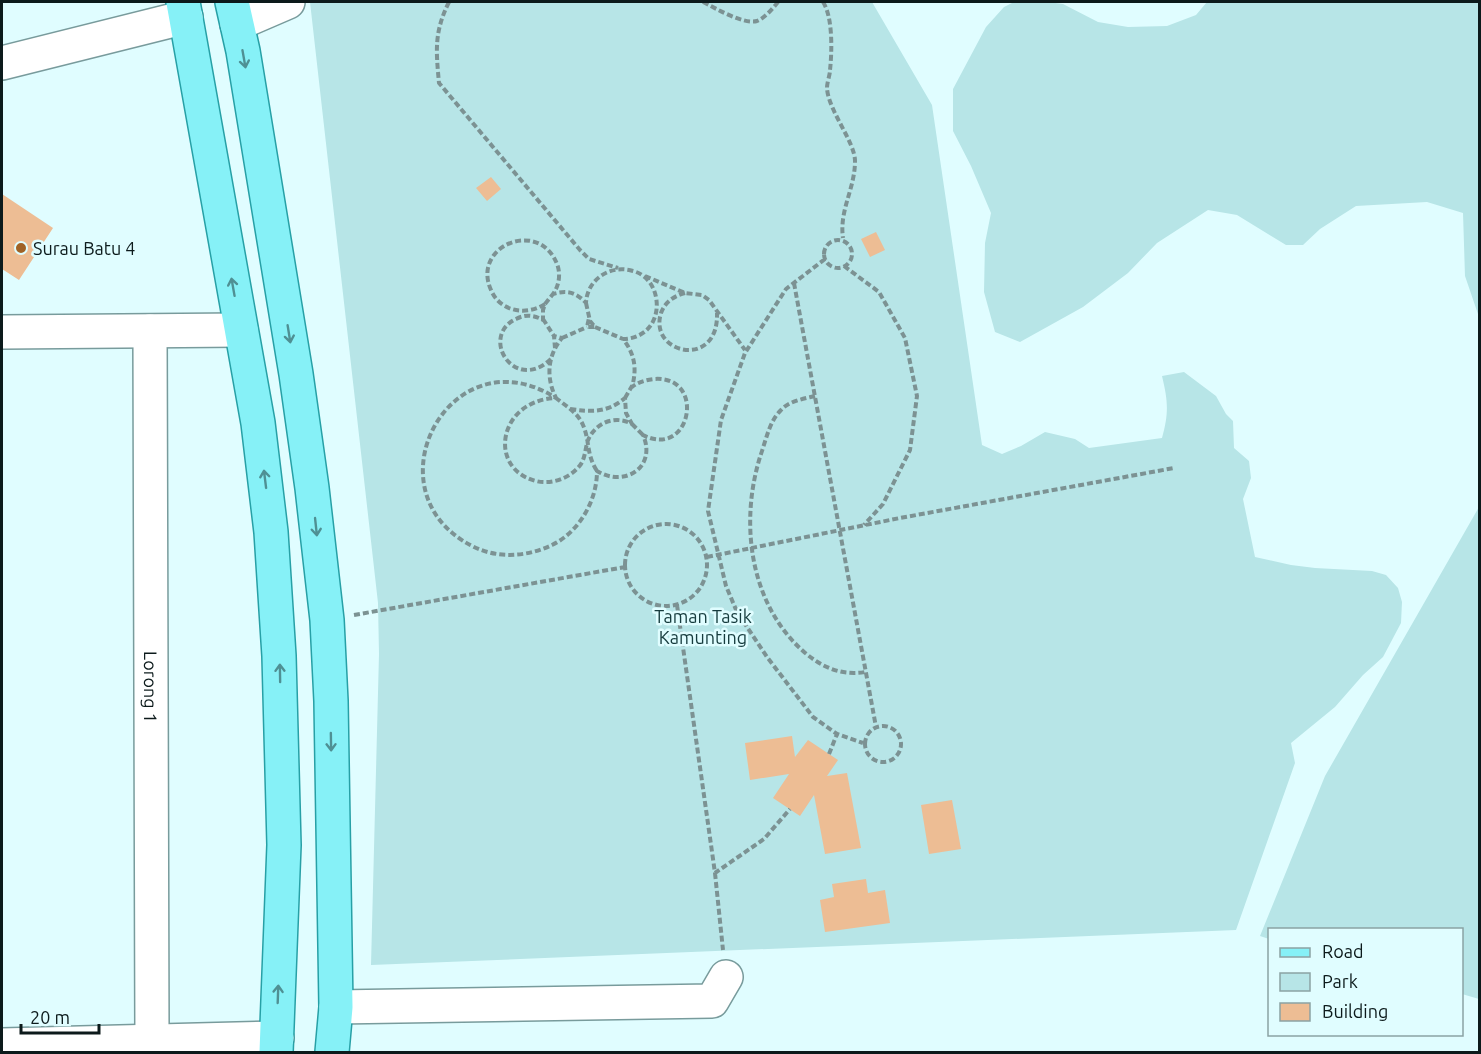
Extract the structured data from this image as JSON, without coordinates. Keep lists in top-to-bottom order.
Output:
{
  "streets": {
    "street": ["Lorong 1"]
  },
  "parks": ["Taman Tasik Kamunting"],
  "places": ["Surau Batu 4"],
  "legend": ["Road", "Park", "Building"],
  "scale_bar": "20 m"
}
